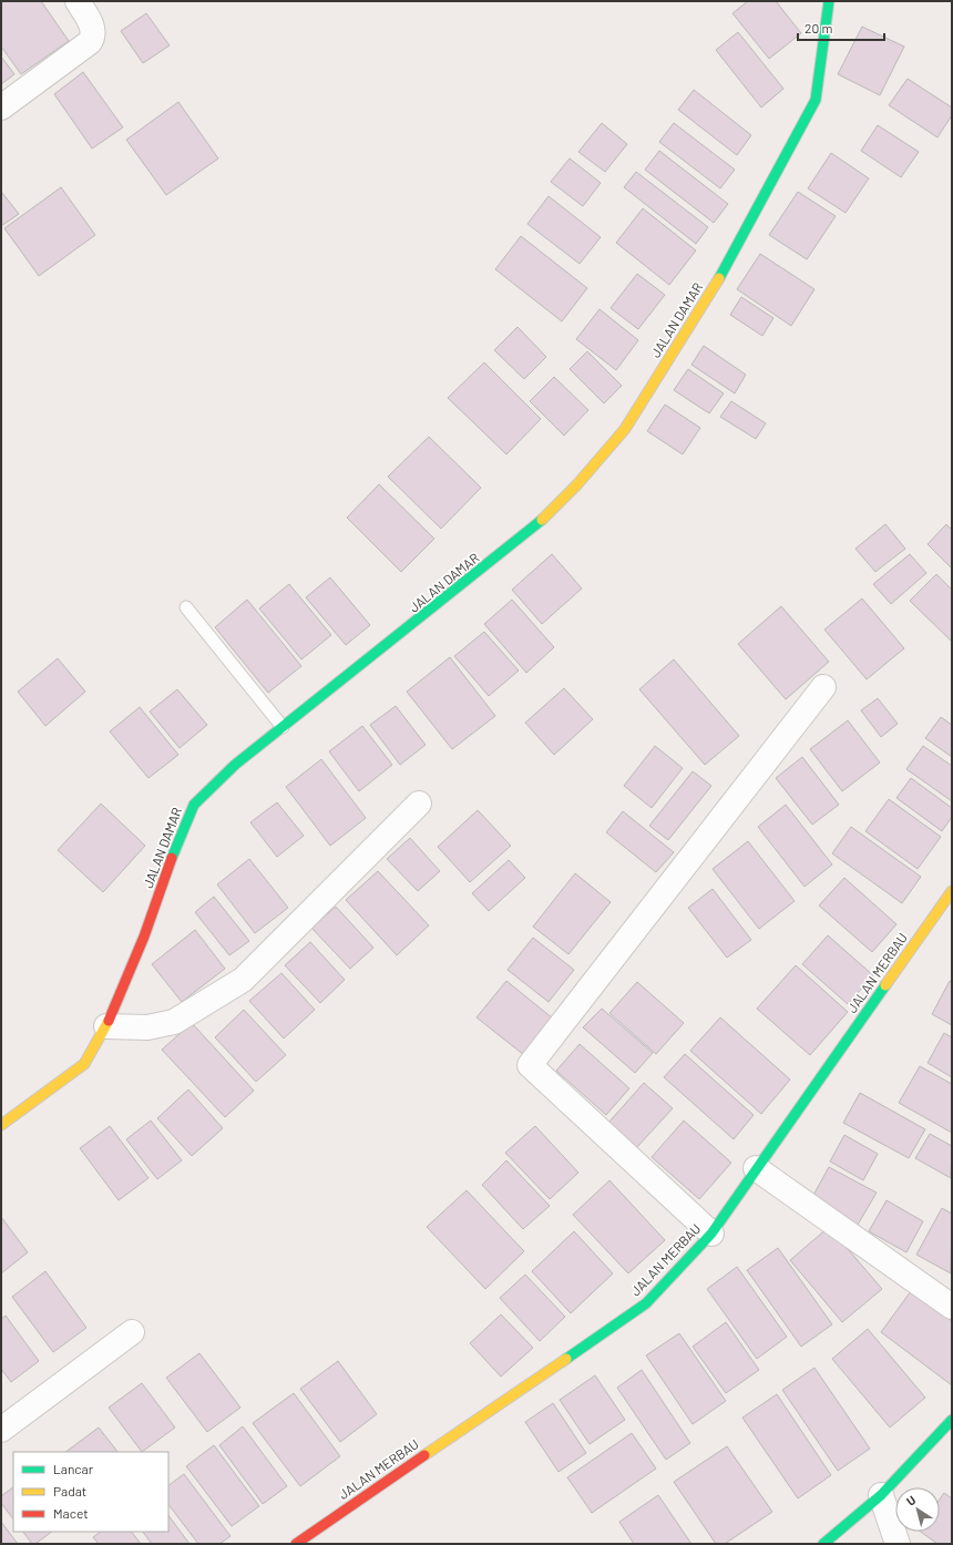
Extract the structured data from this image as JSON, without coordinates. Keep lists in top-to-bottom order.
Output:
{
  "streets": {
    "street": ["JALAN DAMAR", "JALAN MERBAU"]
  },
  "legend": ["Lancar", "Padat", "Macet"],
  "scale_bar": "20 m",
  "north": "top left"
}
